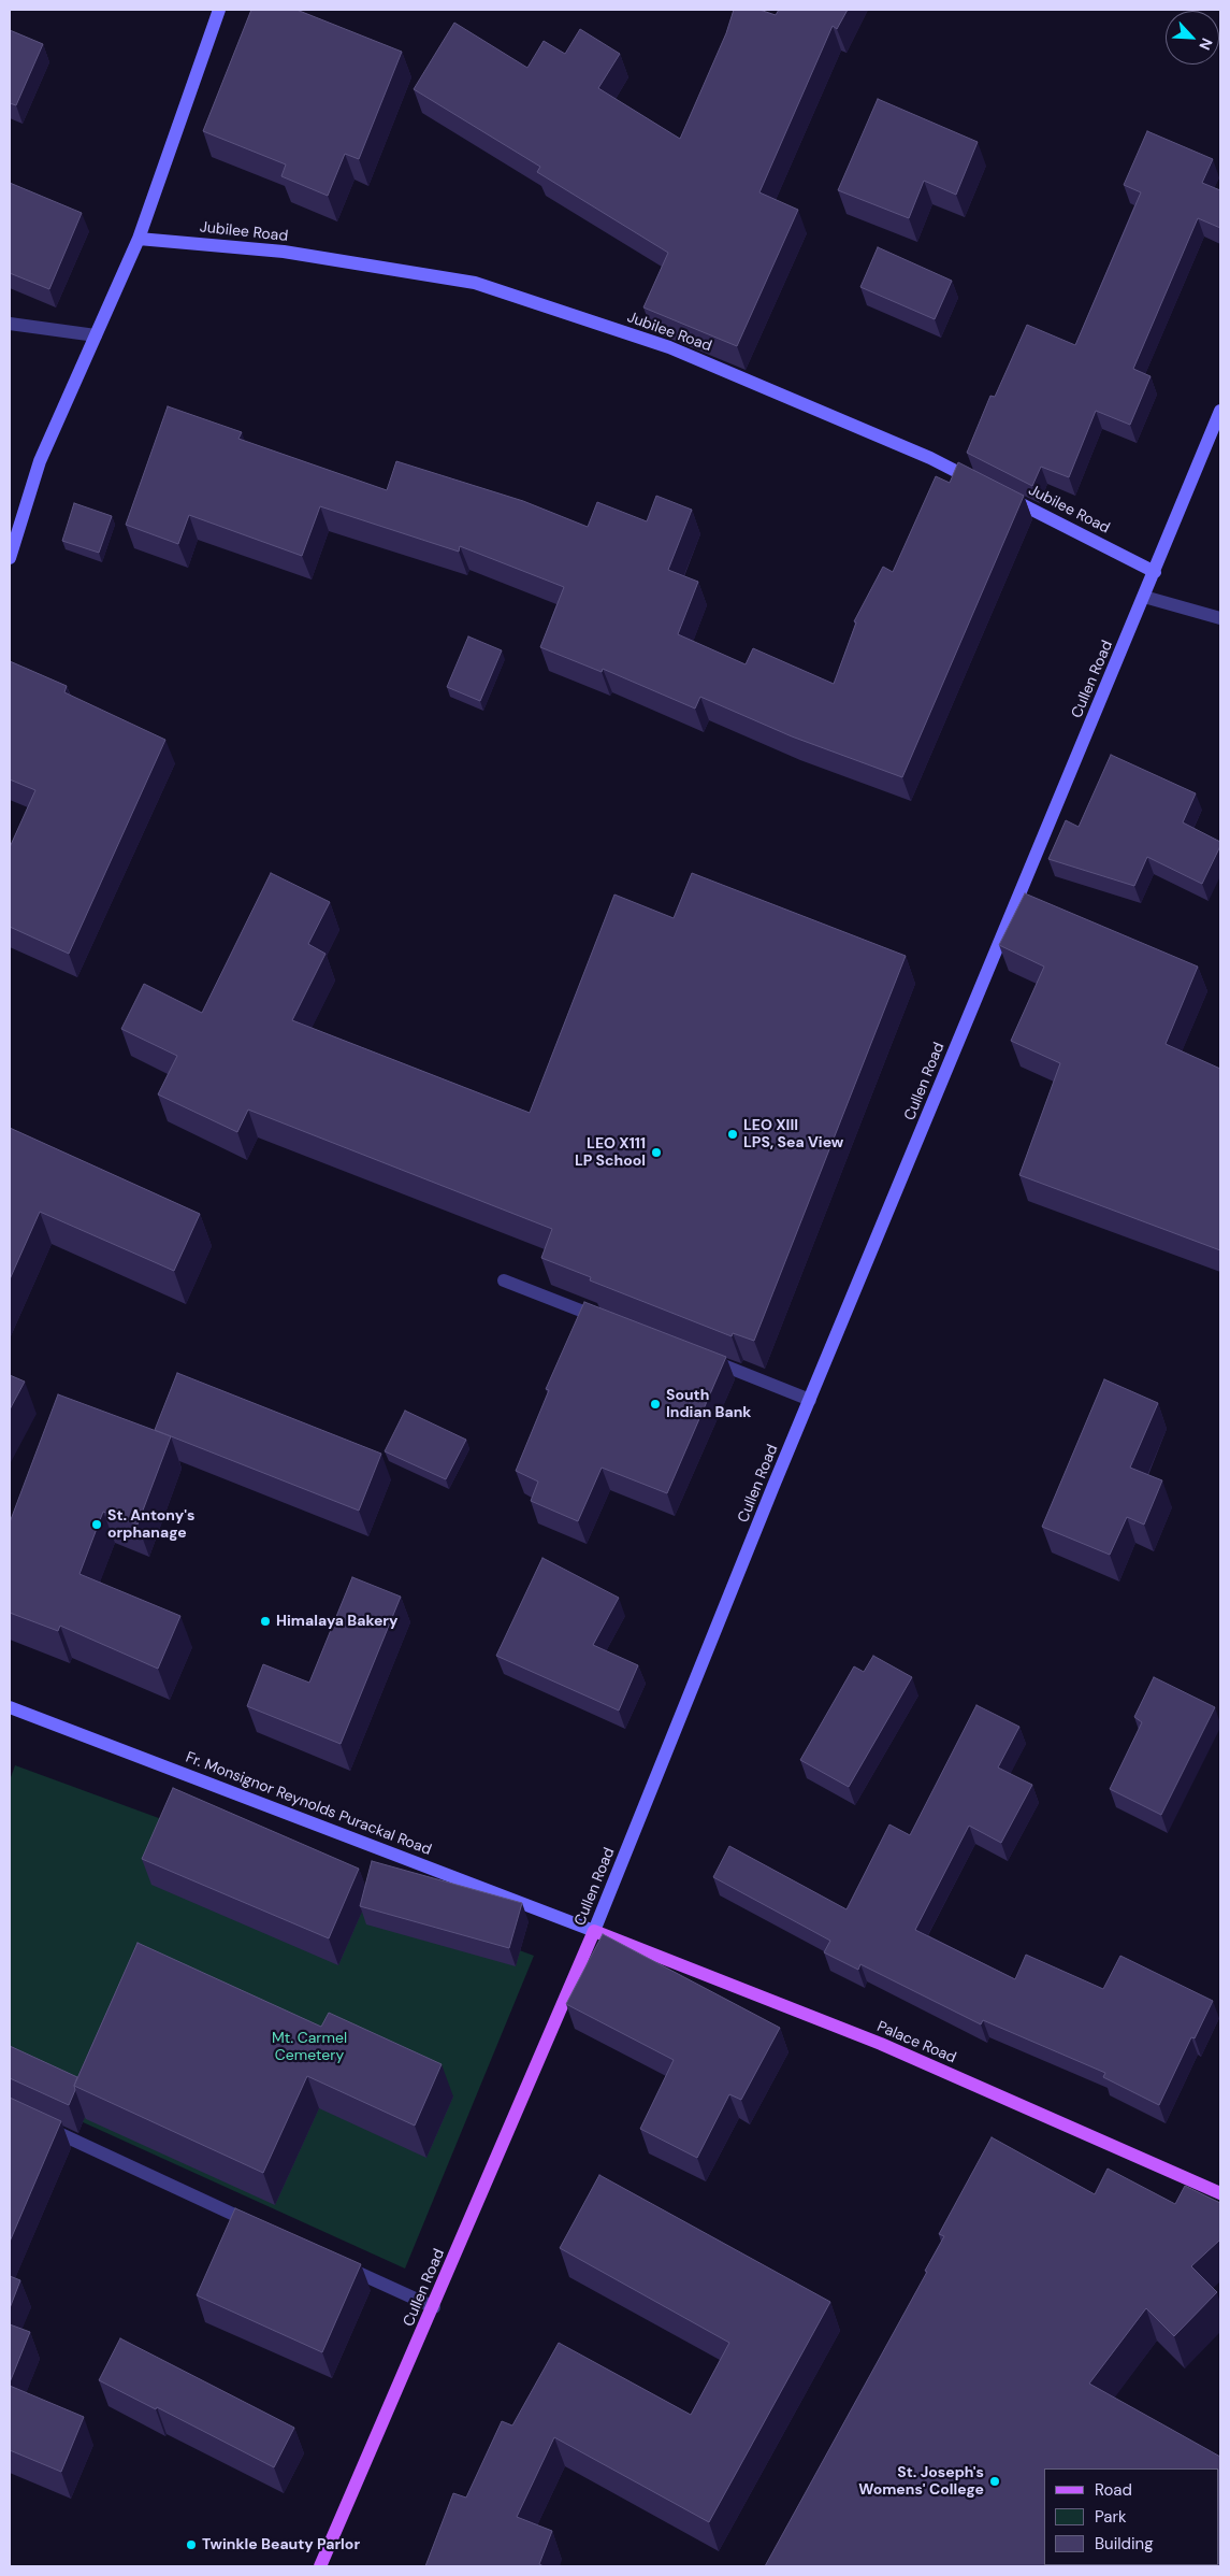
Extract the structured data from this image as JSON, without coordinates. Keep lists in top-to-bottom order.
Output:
{
  "streets": {
    "main road": [
      "Jubilee Road",
      "Cullen Road",
      "Fr. Monsignor Reynolds Purackal Road",
      "Palace Road"
    ]
  },
  "crossings": [
    ["Jubilee Road", "Cullen Road"],
    ["Cullen Road", "Fr. Monsignor Reynolds Purackal Road"],
    ["Cullen Road", "Palace Road"],
    ["Fr. Monsignor Reynolds Purackal Road", "Palace Road"]
  ],
  "parks": ["Mt. Carmel Cemetery"],
  "places": [
    "LEO XIII LPS, Sea View",
    "LEO X111 LP School",
    "South Indian Bank",
    "St. Antony's orphanage",
    "Himalaya Bakery",
    "St. Joseph's Womens' College",
    "Twinkle Beauty Parlor"
  ],
  "legend": ["Road", "Park", "Building"],
  "north": "bottom right"
}
